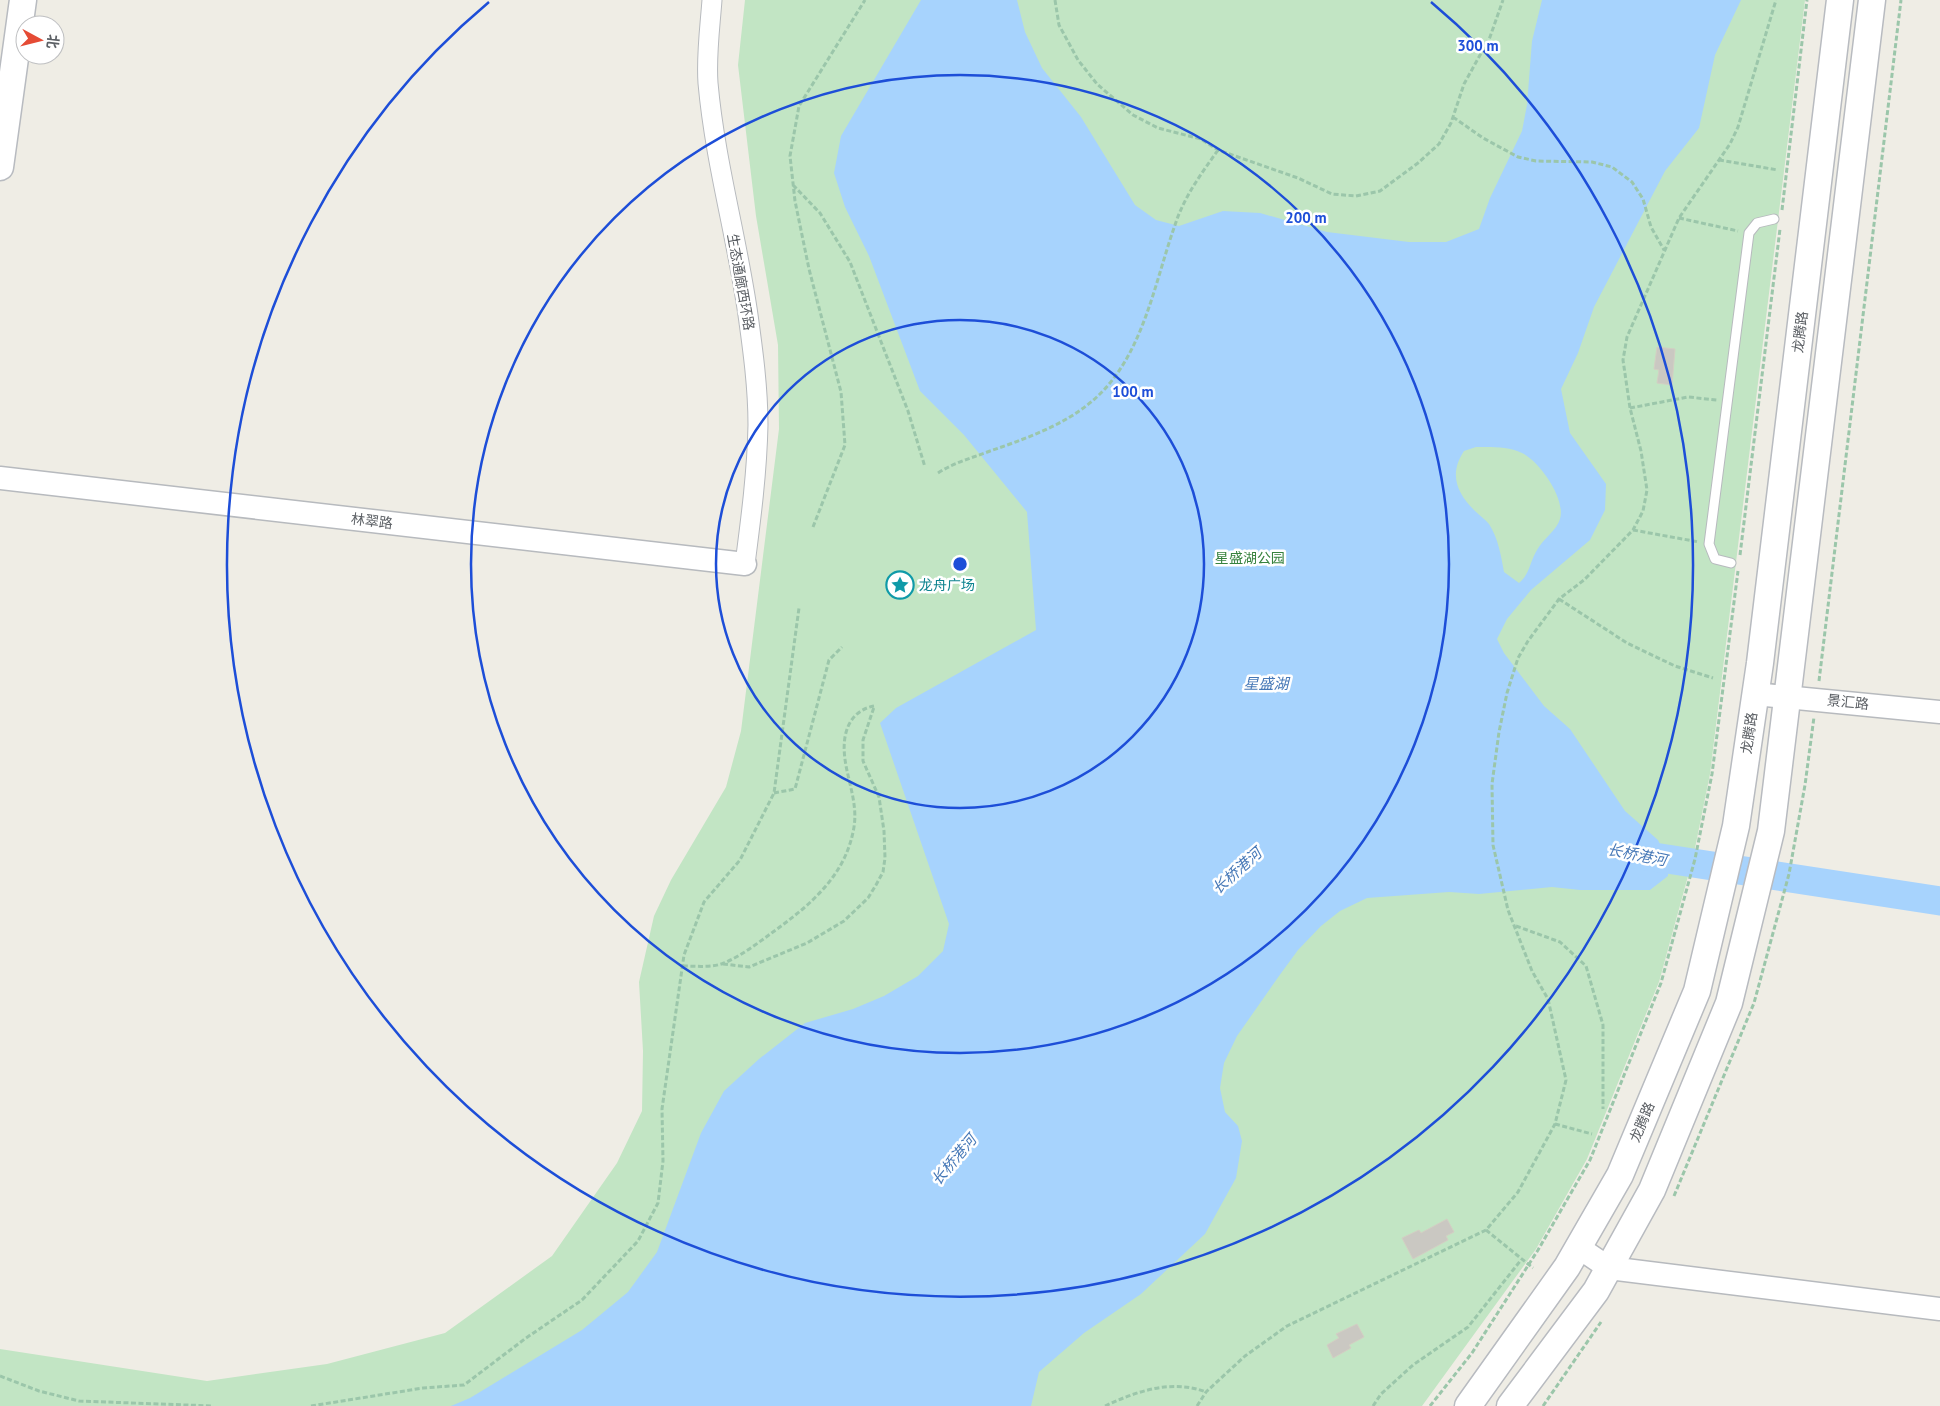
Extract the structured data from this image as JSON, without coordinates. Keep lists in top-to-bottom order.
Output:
{
  "streets": {
    "main road": ["龙腾路"],
    "street": ["生态通廊西环路", "林翠路", "景汇路"]
  },
  "crossings": [
    ["生态通廊西环路", "林翠路"],
    ["龙腾路", "景汇路"]
  ],
  "water": ["星盛湖", "长桥港河"],
  "parks": ["星盛湖公园"],
  "places": {
    "place": ["龙舟广场"]
  },
  "north": "right",
  "rings": ["300 m", "200 m", "100 m"]
}
